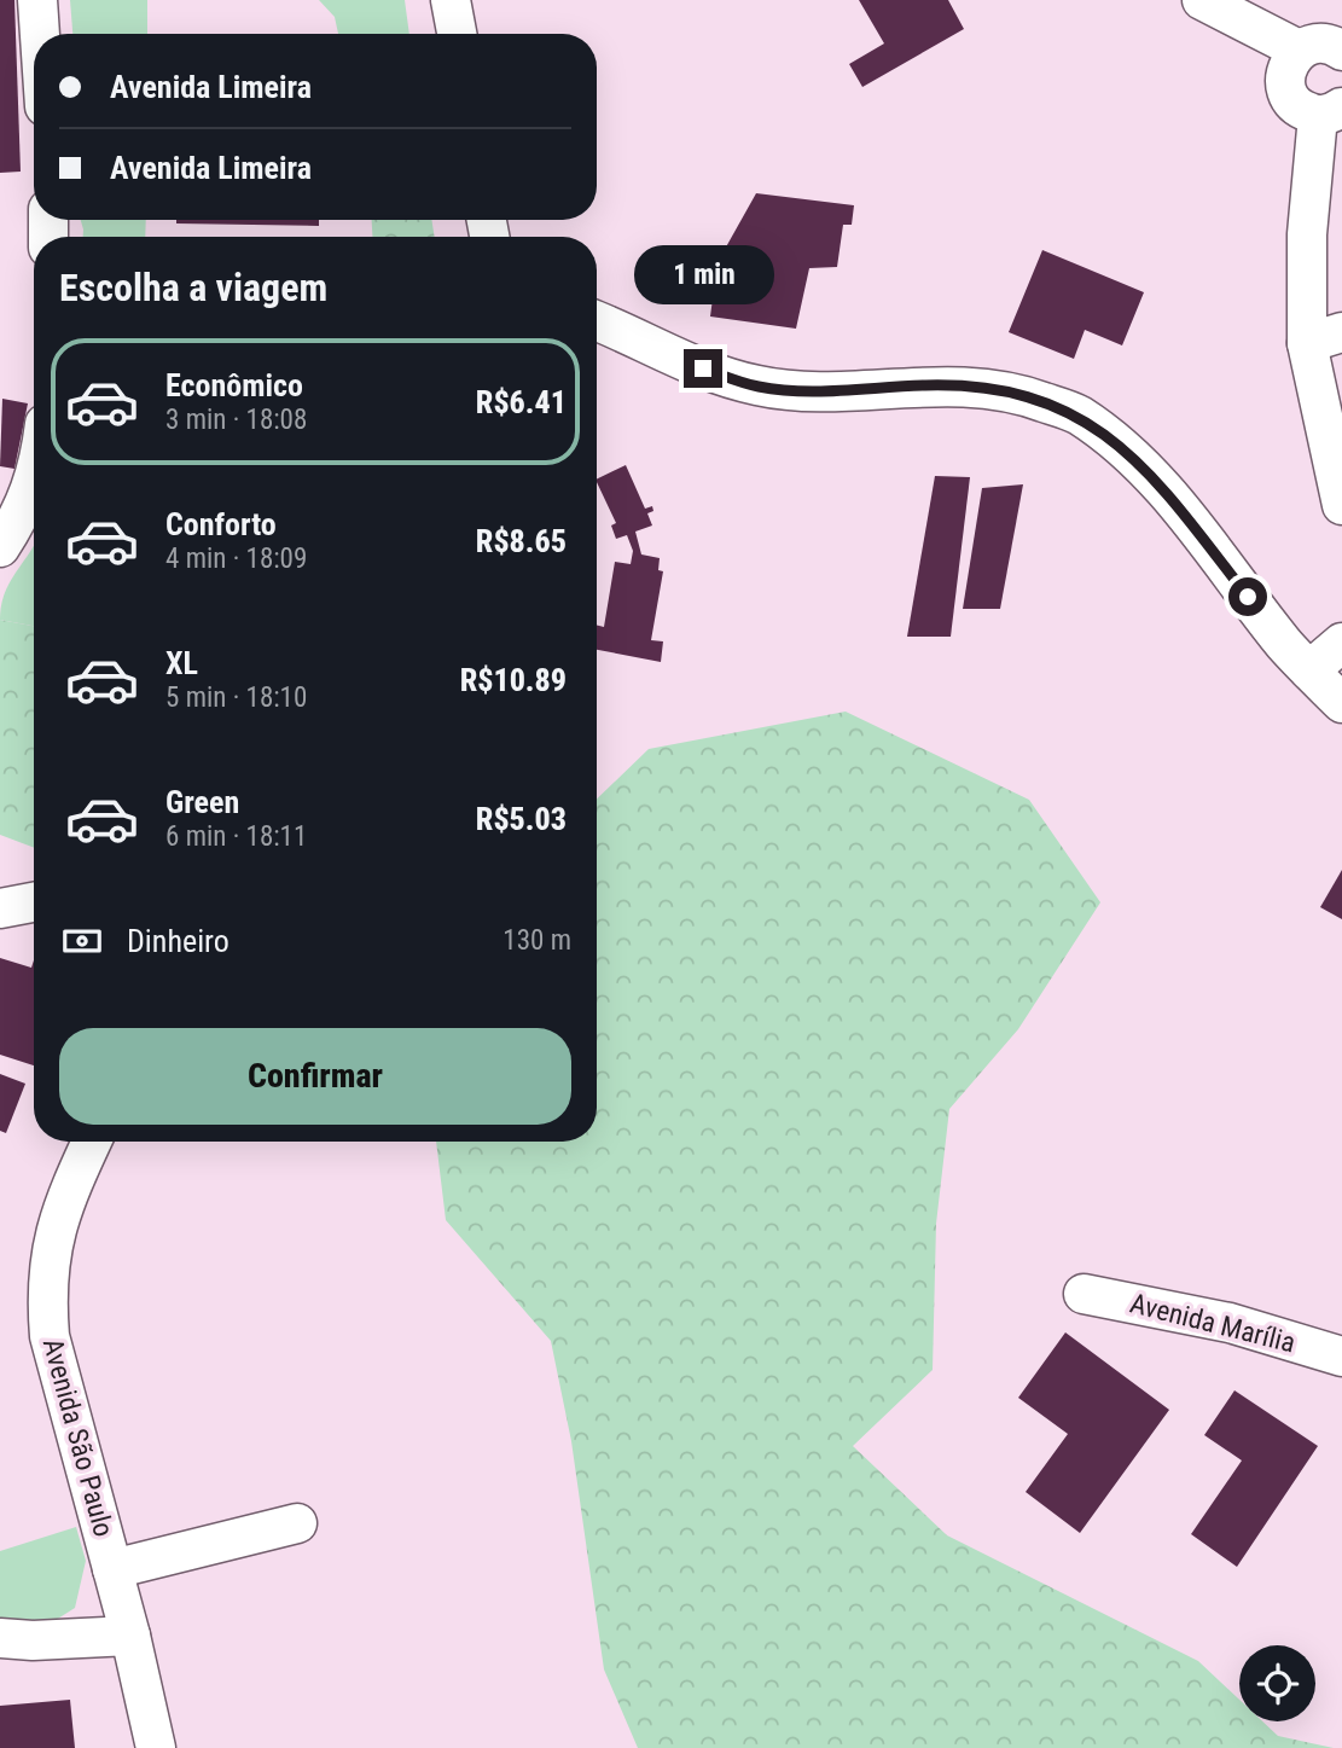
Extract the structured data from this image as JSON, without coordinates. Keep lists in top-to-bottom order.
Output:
{
  "streets": {
    "street": ["Avenida Marília", "Avenida São Paulo"]
  },
  "page": {
    "banner": ["Avenida Limeira", "Avenida Limeira"],
    "heading": "Escolha a viagem",
    "bubble": "1 min",
    "list": [
      {
        "name": "Econômico",
        "note": "3 min · 18:08",
        "value": "R$6.41"
      },
      {
        "name": "Conforto",
        "note": "4 min · 18:09",
        "value": "R$8.65"
      },
      {
        "name": "XL",
        "note": "5 min · 18:10",
        "value": "R$10.89"
      },
      {
        "name": "Green",
        "note": "6 min · 18:11",
        "value": "R$5.03"
      }
    ],
    "pay": ["Dinheiro", "130 m"],
    "buttons": "Confirmar"
  }
}
